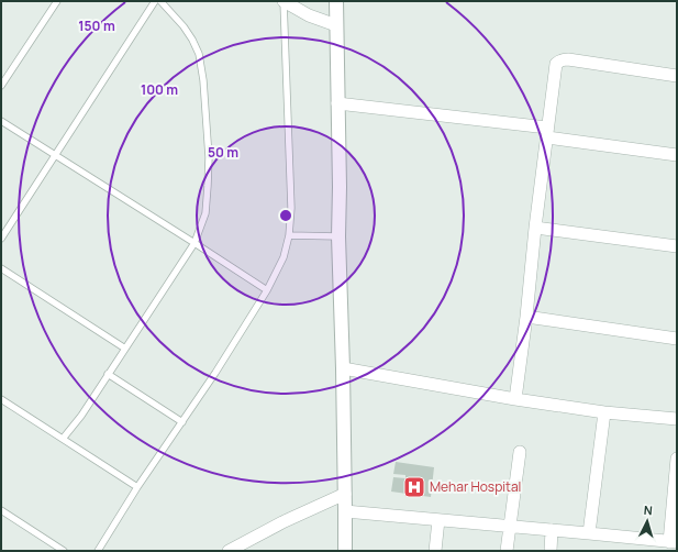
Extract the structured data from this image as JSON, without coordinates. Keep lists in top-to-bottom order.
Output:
{
  "places": {
    "hospital": ["Mehar Hospital"]
  },
  "north": "top",
  "rings": ["150 m", "100 m", "50 m"]
}
